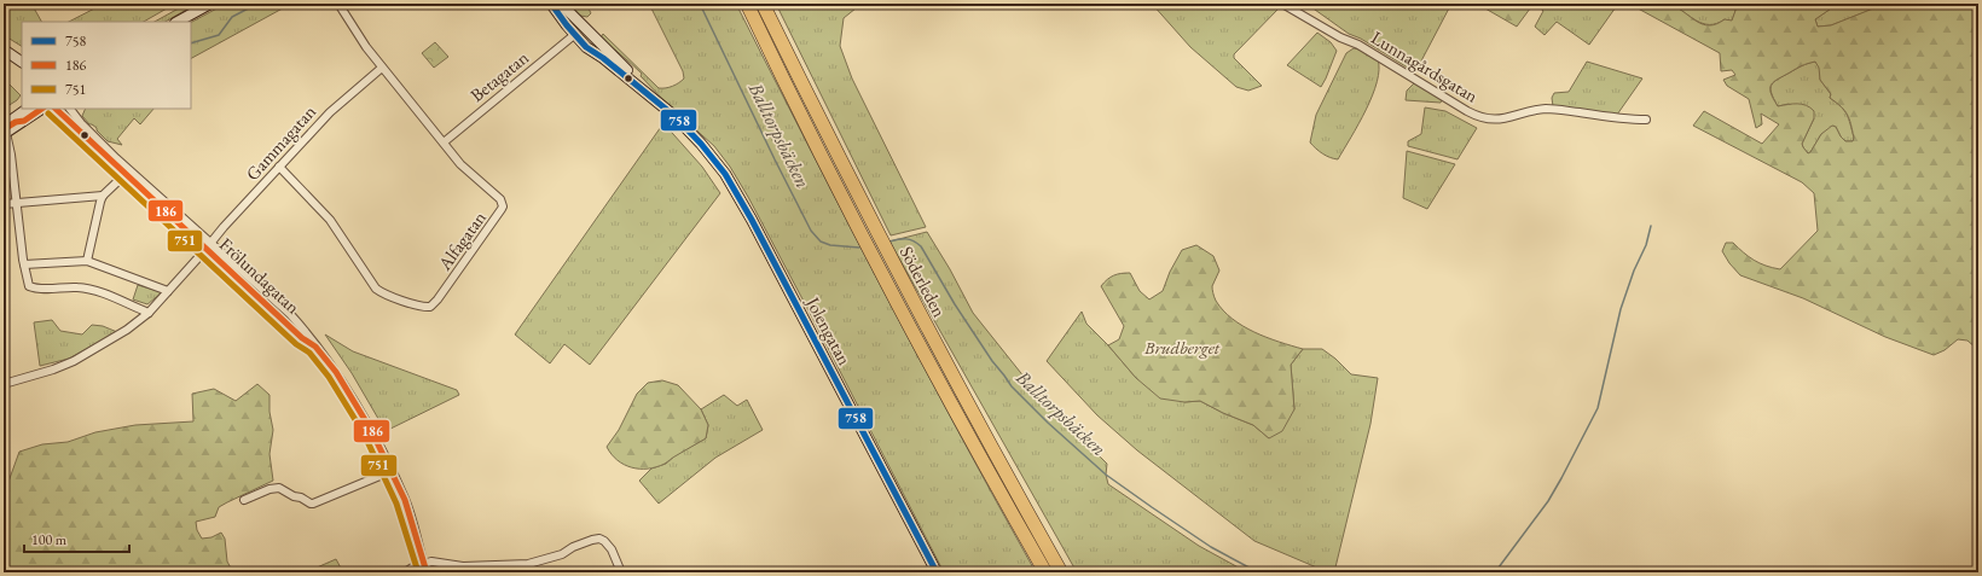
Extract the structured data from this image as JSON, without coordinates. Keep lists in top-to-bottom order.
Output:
{
  "streets": {
    "highway": ["Söderleden"],
    "street": [
      "Lunnagårdsgatan",
      "Betagatan",
      "Gammagatan",
      "Alfagatan",
      "Frölundagatan",
      "Jolengatan"
    ]
  },
  "crossings": [
    ["Betagatan", "Alfagatan"],
    ["Betagatan", "Jolengatan"],
    ["Gammagatan", "Alfagatan"],
    ["Gammagatan", "Frölundagatan"]
  ],
  "water": ["Balltorpsbäcken"],
  "parks": ["Brudberget"],
  "lines": ["transit line 758", "transit line 186", "transit line 751"],
  "legend": ["758", "186", "751"],
  "scale_bar": "100 m"
}
